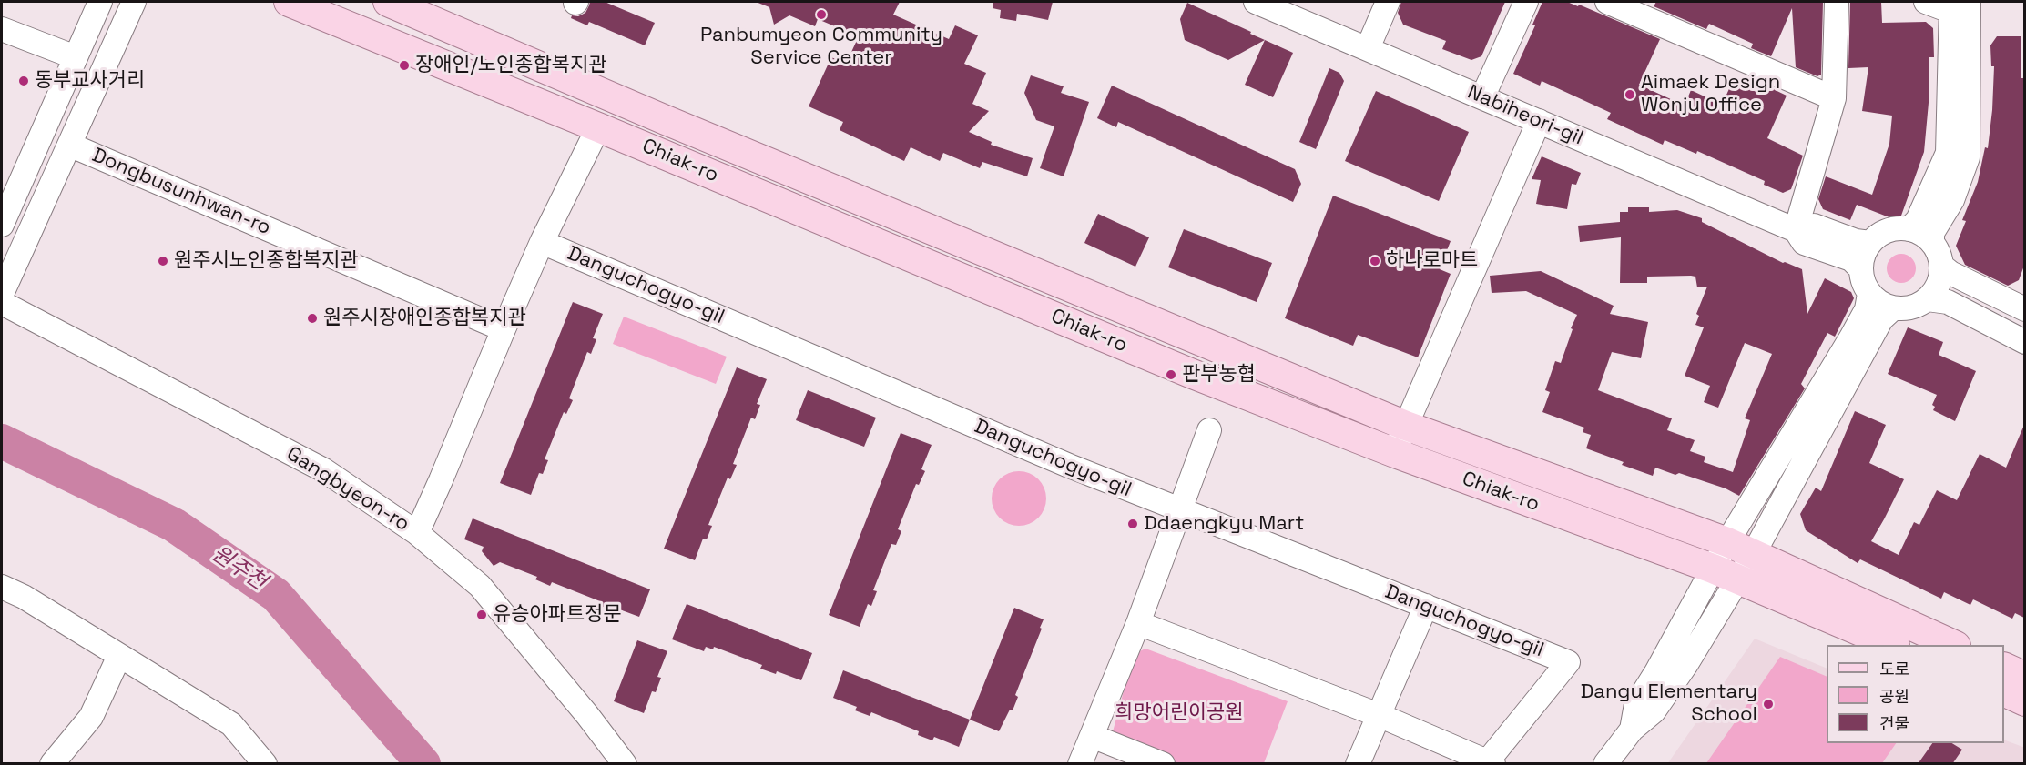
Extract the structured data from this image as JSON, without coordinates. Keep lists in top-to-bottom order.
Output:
{
  "streets": {
    "main road": ["Chiak-ro"],
    "street": [
      "Nabiheori-gil",
      "Dongbusunhwan-ro",
      "Danguchogyo-gil",
      "Gangbyeon-ro"
    ]
  },
  "water": ["원주천"],
  "parks": ["희망어린이공원"],
  "places": [
    "Panbumyeon Community Service Center",
    "장애인/노인종합복지관",
    "동부교사거리",
    "Aimaek Design Wonju Office",
    "원주시노인종합복지관",
    "하나로마트",
    "원주시장애인종합복지관",
    "판부농협",
    "Ddaengkyu Mart",
    "유승아파트정문",
    "Dangu Elementary School"
  ],
  "legend": ["도로", "공원", "건물"]
}
